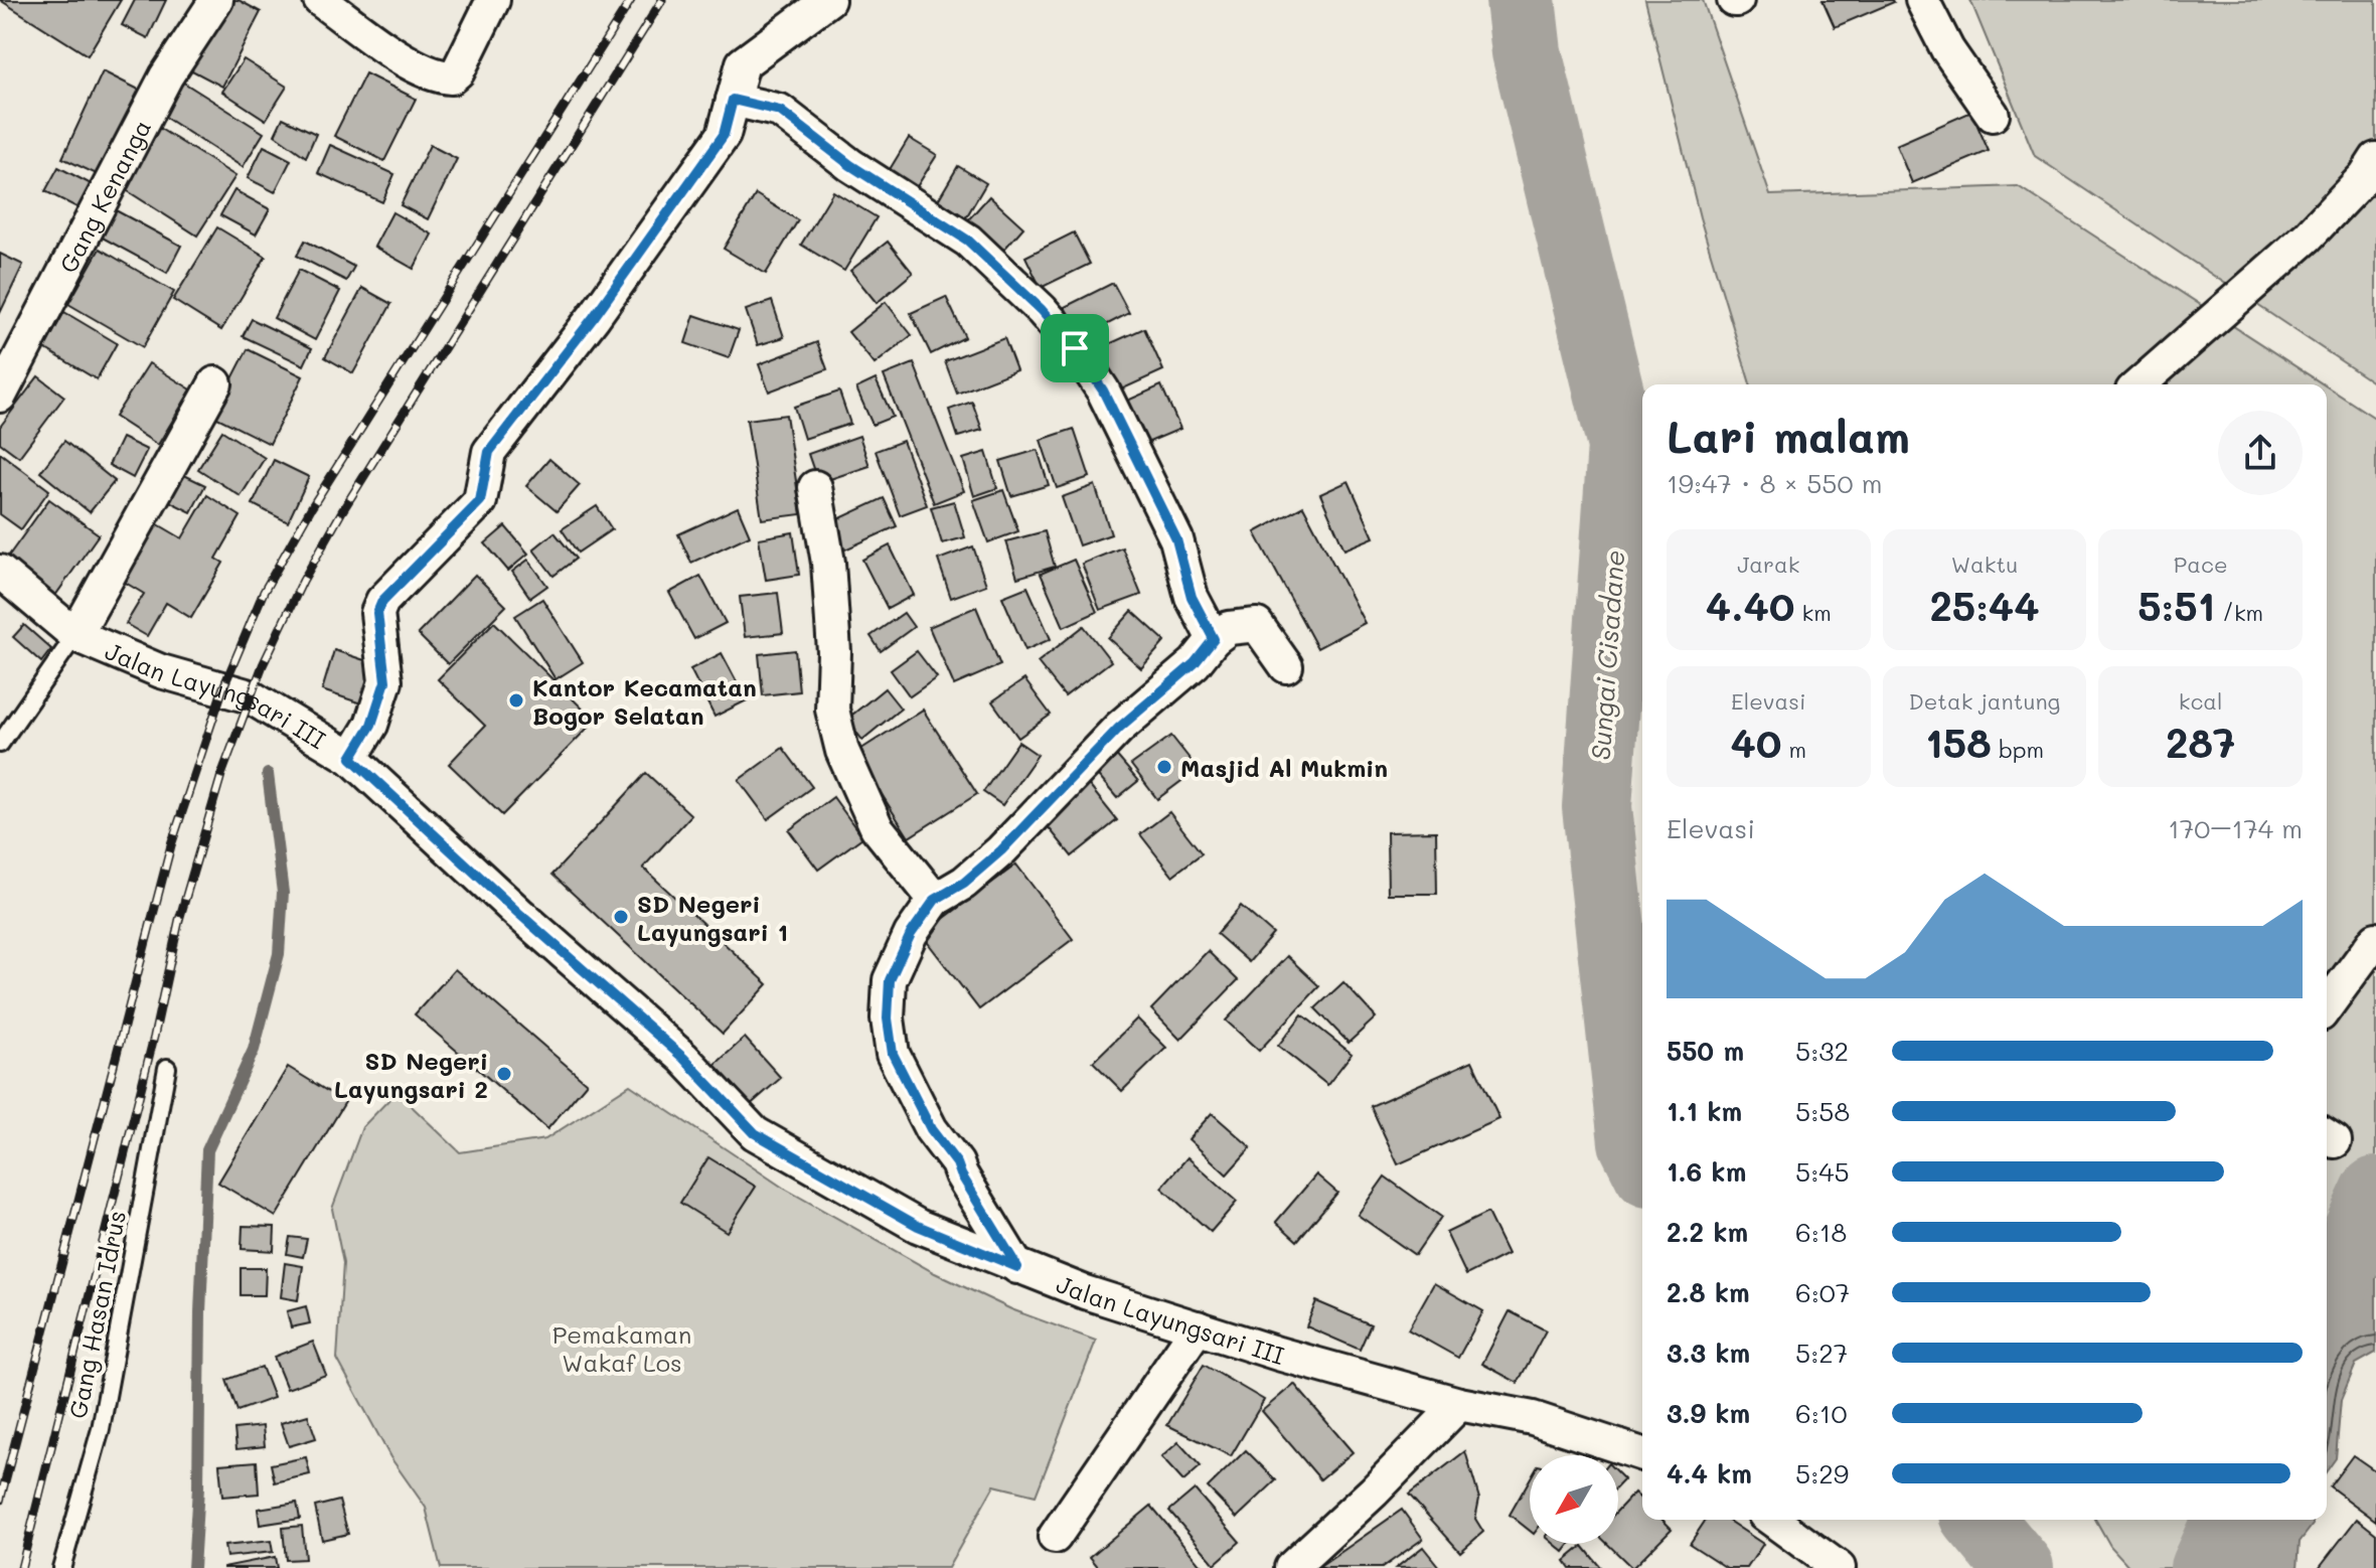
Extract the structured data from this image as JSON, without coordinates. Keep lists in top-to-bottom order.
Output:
{
  "streets": {
    "street": ["Gang Kenanga", "Jalan Layungsari III"],
    "lane": ["Gang Hasan Idrus"]
  },
  "water": ["Sungai Cisadane"],
  "parks": ["Pemakaman Wakaf Los"],
  "places": [
    "Kantor Kecamatan Bogor Selatan",
    "Masjid Al Mukmin",
    "SD Negeri Layungsari 1",
    "SD Negeri Layungsari 2"
  ],
  "north": "bottom left",
  "page": {
    "heading": ["Lari malam", "19:47 · 8 × 550 m"],
    "stats": [
      ["Jarak", "4.40 km"],
      ["Waktu", "25:44"],
      ["Pace", "5:51 /km"],
      ["Elevasi", "40 m"],
      ["Detak jantung", "158 bpm"],
      ["kcal", "287"]
    ],
    "chart": ["Elevasi", "170–174 m"],
    "list": [
      {
        "name": "550 m",
        "note": "5:32"
      },
      {
        "name": "1.1 km",
        "note": "5:58"
      },
      {
        "name": "1.6 km",
        "note": "5:45"
      },
      {
        "name": "2.2 km",
        "note": "6:18"
      },
      {
        "name": "2.8 km",
        "note": "6:07"
      },
      {
        "name": "3.3 km",
        "note": "5:27"
      },
      {
        "name": "3.9 km",
        "note": "6:10"
      },
      {
        "name": "4.4 km",
        "note": "5:29"
      }
    ]
  }
}
